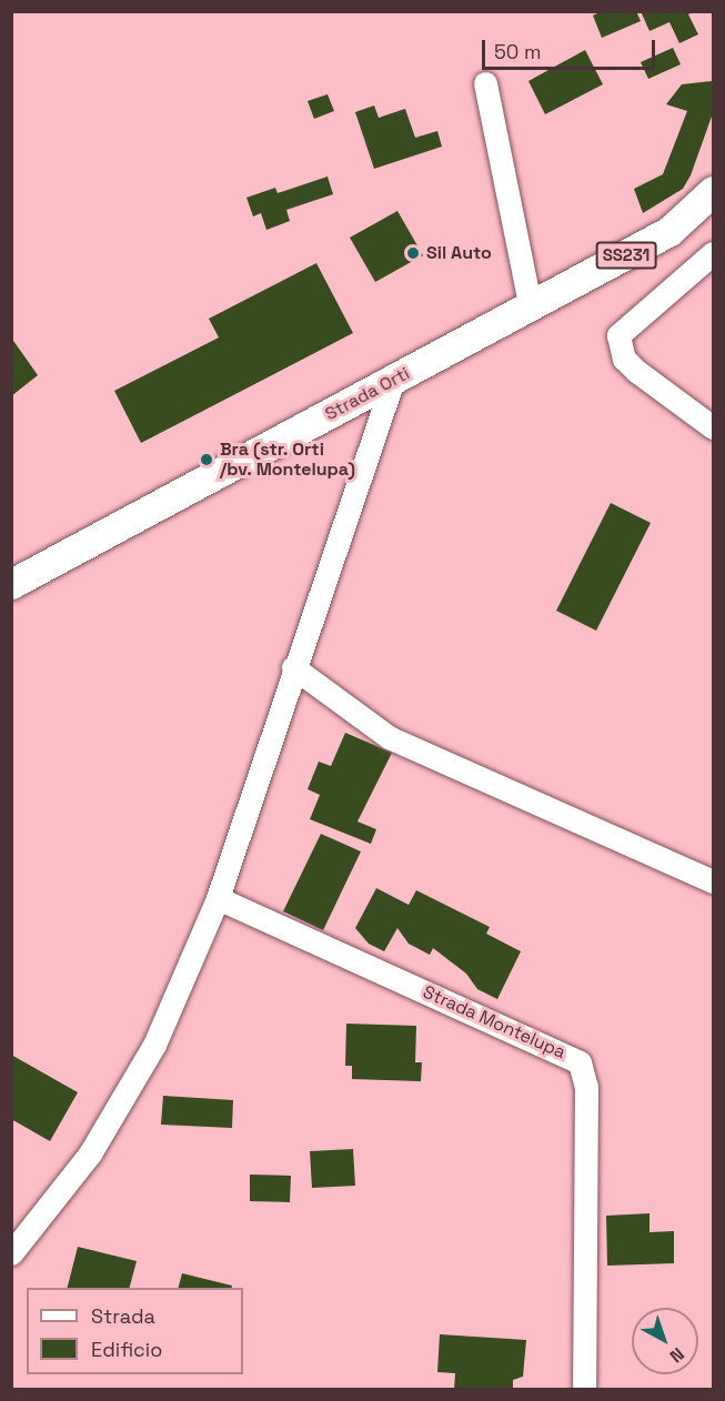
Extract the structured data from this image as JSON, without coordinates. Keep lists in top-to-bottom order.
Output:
{
  "streets": {
    "main road": ["SS231", "Strada Orti"],
    "street": ["Strada Montelupa"]
  },
  "places": ["Sil Auto", "Bra (str. Orti /bv. Montelupa)"],
  "legend": ["Strada", "Edificio"],
  "scale_bar": "50 m",
  "north": "bottom right"
}
